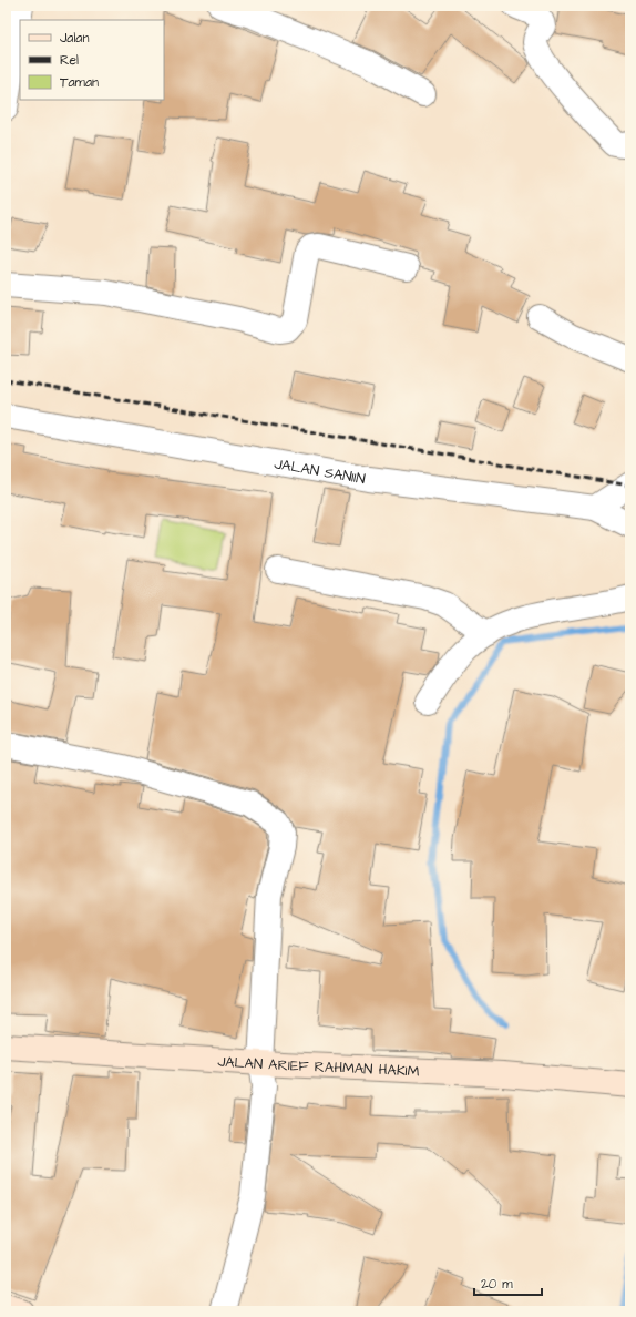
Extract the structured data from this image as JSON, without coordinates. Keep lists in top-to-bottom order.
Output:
{
  "streets": {
    "main road": ["JALAN ARIEF RAHMAN HAKIM"],
    "street": ["JALAN SANIIN"]
  },
  "legend": ["Jalan", "Rel", "Taman"],
  "scale_bar": "20 m"
}
